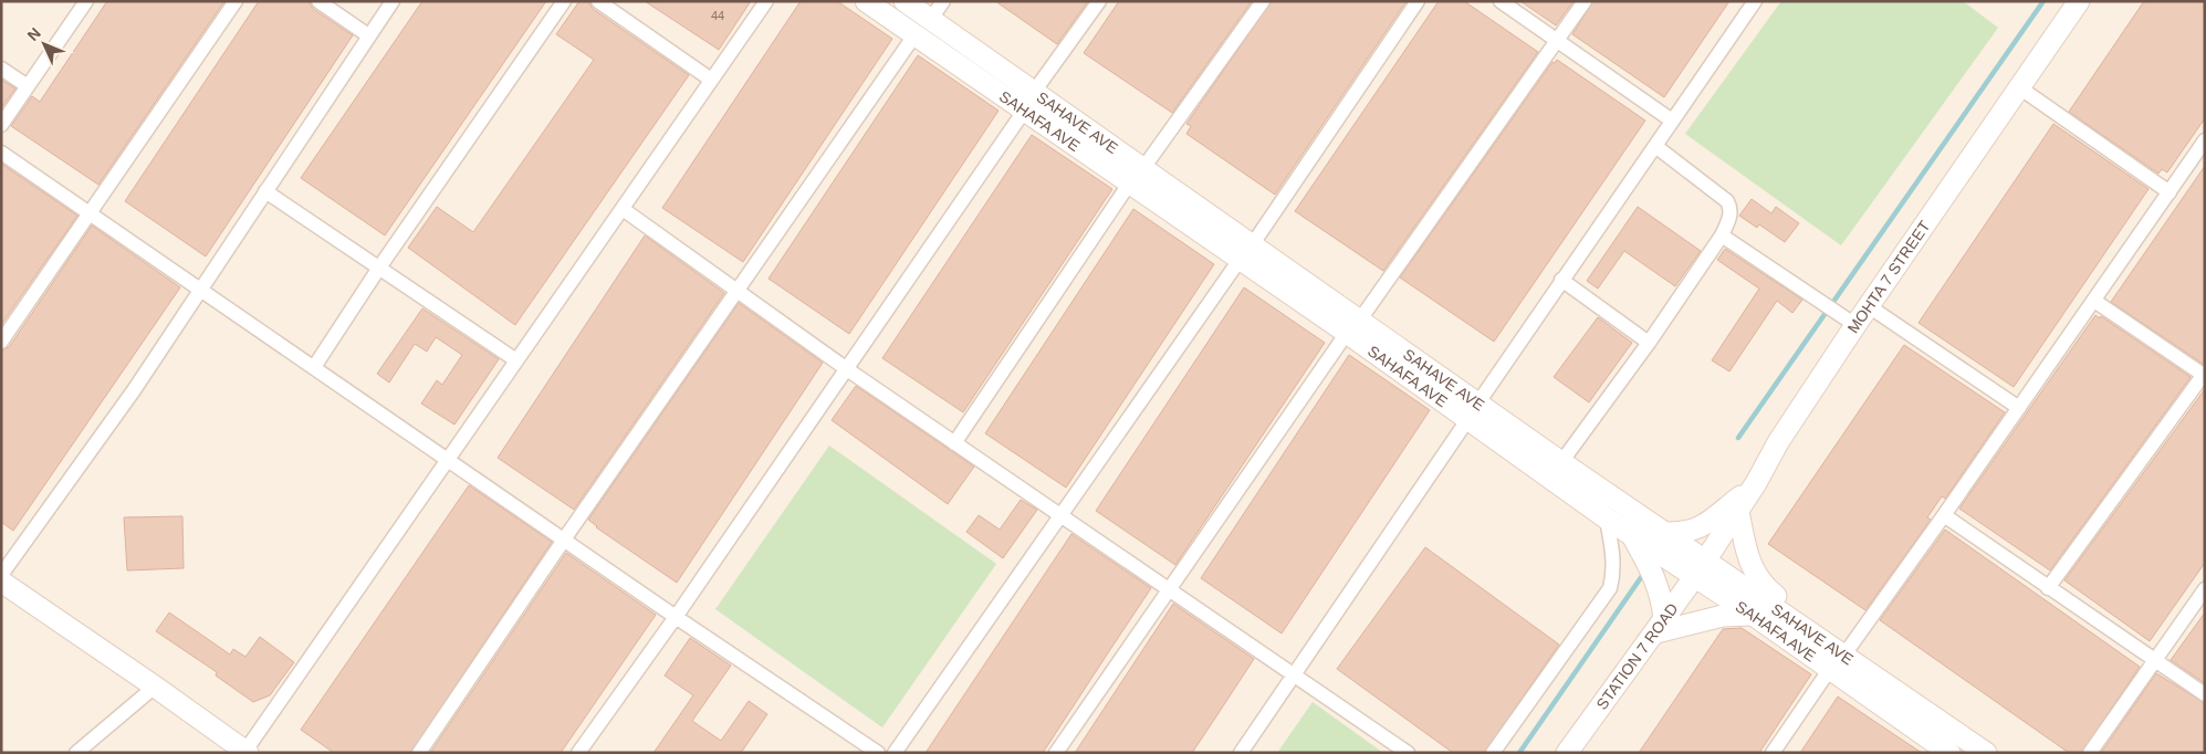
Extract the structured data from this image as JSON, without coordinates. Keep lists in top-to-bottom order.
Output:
{
  "streets": {
    "main road": [
      "SAHAFA AVE",
      "SAHAVE AVE",
      "MOHTA 7 STREET",
      "STATION 7 ROAD"
    ]
  },
  "crossings": [
    ["SAHAFA AVE", "SAHAVE AVE"],
    ["SAHAFA AVE", "MOHTA 7 STREET"],
    ["SAHAFA AVE", "STATION 7 ROAD"],
    ["SAHAVE AVE", "MOHTA 7 STREET"],
    ["SAHAVE AVE", "STATION 7 ROAD"],
    ["MOHTA 7 STREET", "STATION 7 ROAD"]
  ],
  "house_numbers": ["44"],
  "north": "top left"
}
